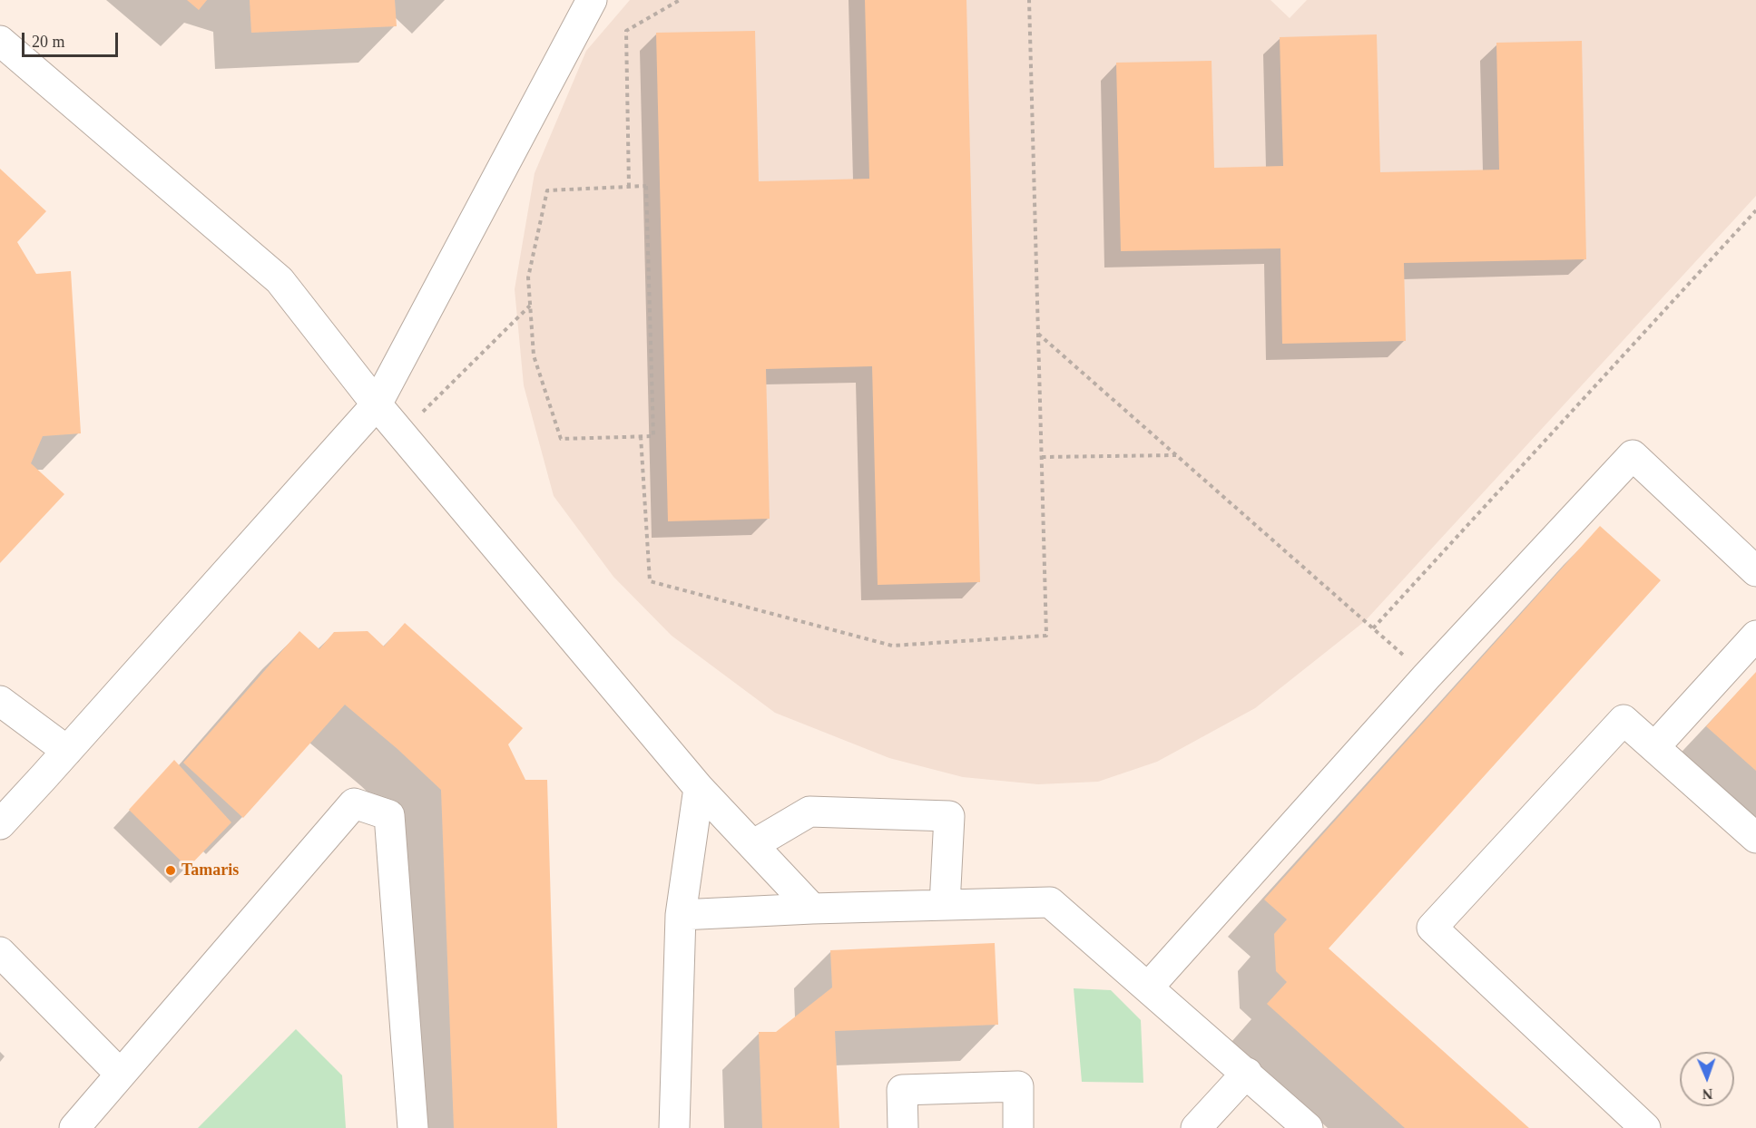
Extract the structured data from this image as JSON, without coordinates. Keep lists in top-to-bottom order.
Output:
{
  "places": ["Tamaris"],
  "scale_bar": "20 m",
  "north": "bottom"
}
